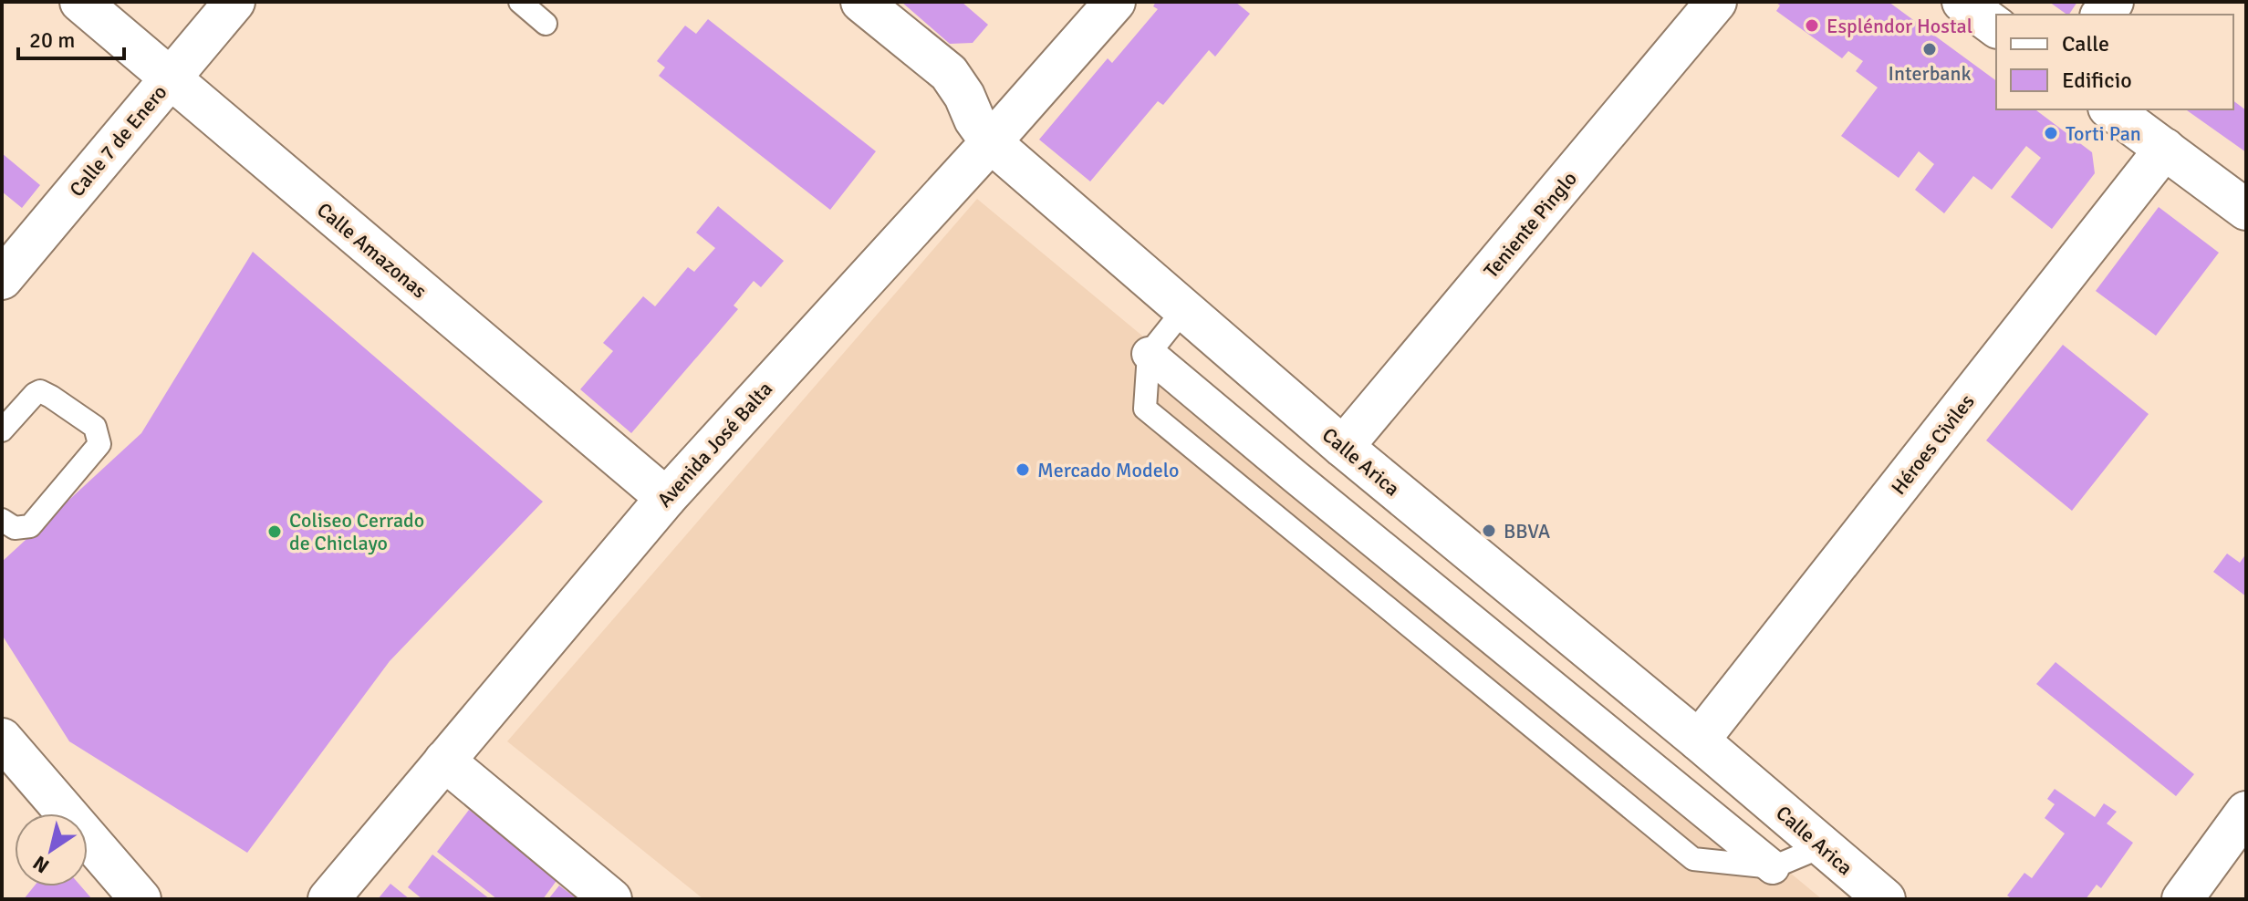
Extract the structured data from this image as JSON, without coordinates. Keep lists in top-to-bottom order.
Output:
{
  "streets": {
    "street": [
      "Calle 7 de Enero",
      "Teniente Pinglo",
      "Calle Amazonas",
      "Avenida José Balta",
      "Héroes Civiles",
      "Calle Arica"
    ]
  },
  "crossings": [
    ["Calle 7 de Enero", "Calle Amazonas"],
    ["Teniente Pinglo", "Calle Arica"],
    ["Calle Amazonas", "Avenida José Balta"],
    ["Avenida José Balta", "Calle Arica"],
    ["Héroes Civiles", "Calle Arica"]
  ],
  "places": [
    "Espléndor Hostal",
    "Interbank",
    "Torti Pan",
    "Mercado Modelo",
    "BBVA",
    "Coliseo Cerrado de Chiclayo"
  ],
  "legend": ["Calle", "Edificio"],
  "scale_bar": "20 m",
  "north": "bottom left"
}
